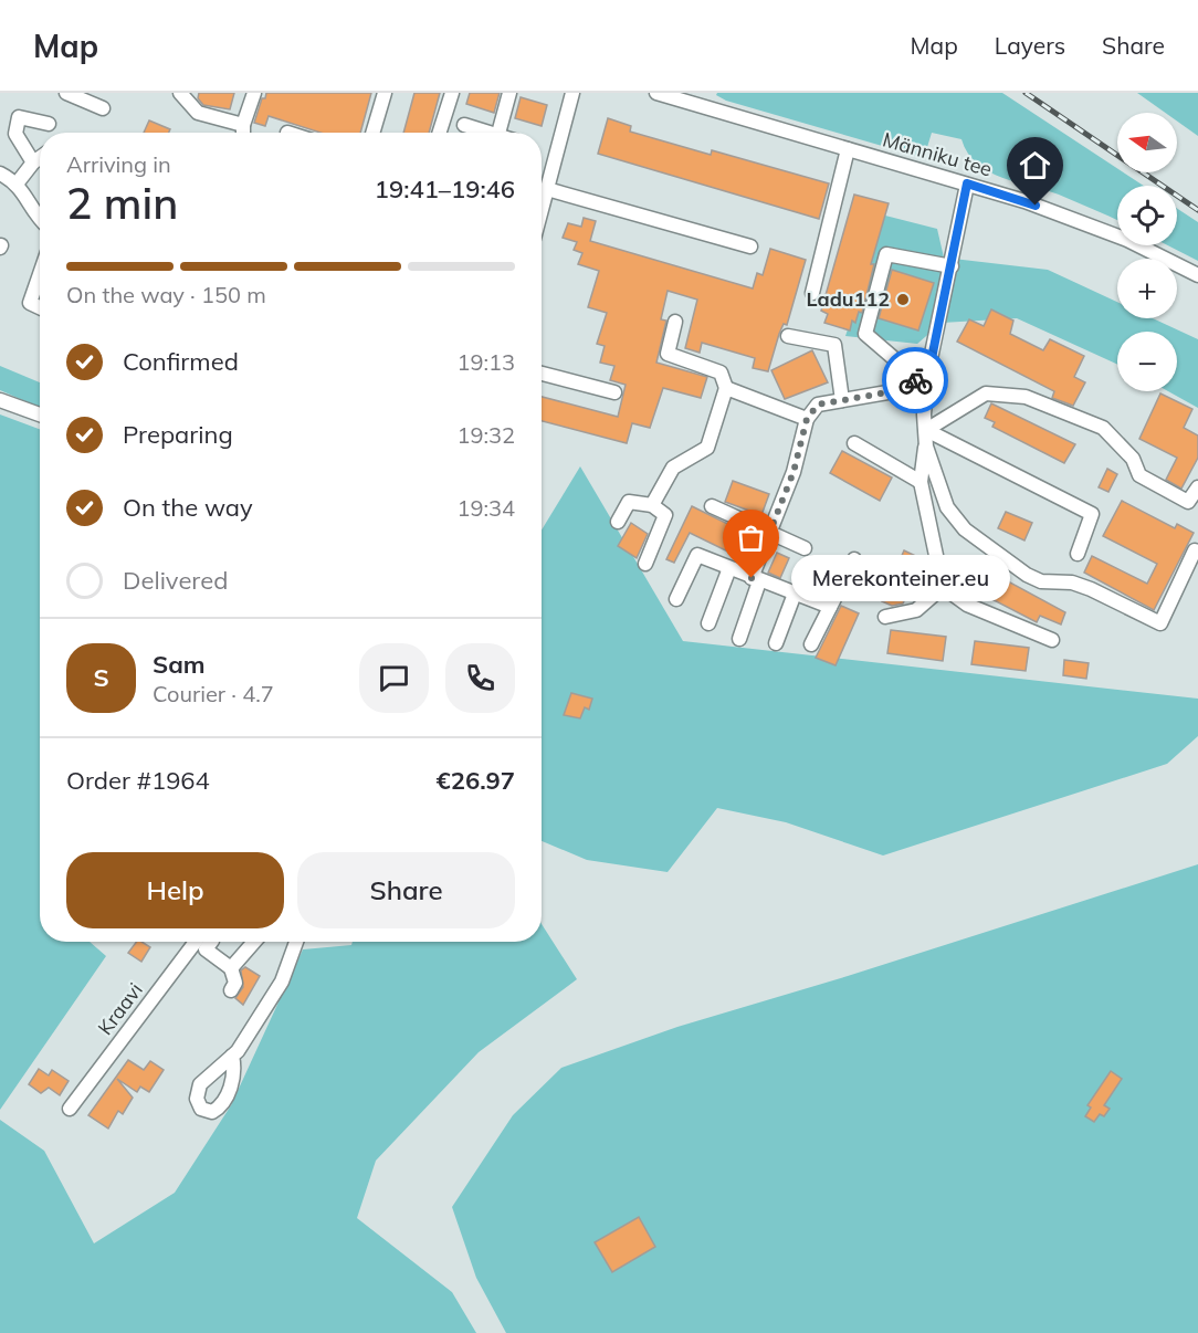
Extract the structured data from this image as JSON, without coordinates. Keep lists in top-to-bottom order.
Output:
{
  "streets": {
    "street": ["Männiku tee", "Kraavi"]
  },
  "places": ["Ladu112", "Merekonteiner.eu"],
  "north": "left",
  "page": {
    "header": "Map",
    "nav": ["Map", "Layers", "Share"],
    "map_buttons": ["+", "−"],
    "heading": ["2 min", "Arriving in", "19:41–19:46"],
    "panel": [
      "Sam",
      "Courier · 4.7",
      "Order #1964",
      "€26.97"
    ],
    "bar": "On the way · 150 m",
    "list": [
      ["Confirmed", "19:13"],
      ["Preparing", "19:32"],
      ["On the way", "19:34"],
      "Delivered"
    ],
    "bubble": "Merekonteiner.eu",
    "round": "S",
    "buttons": ["Help", "Share"]
  }
}
